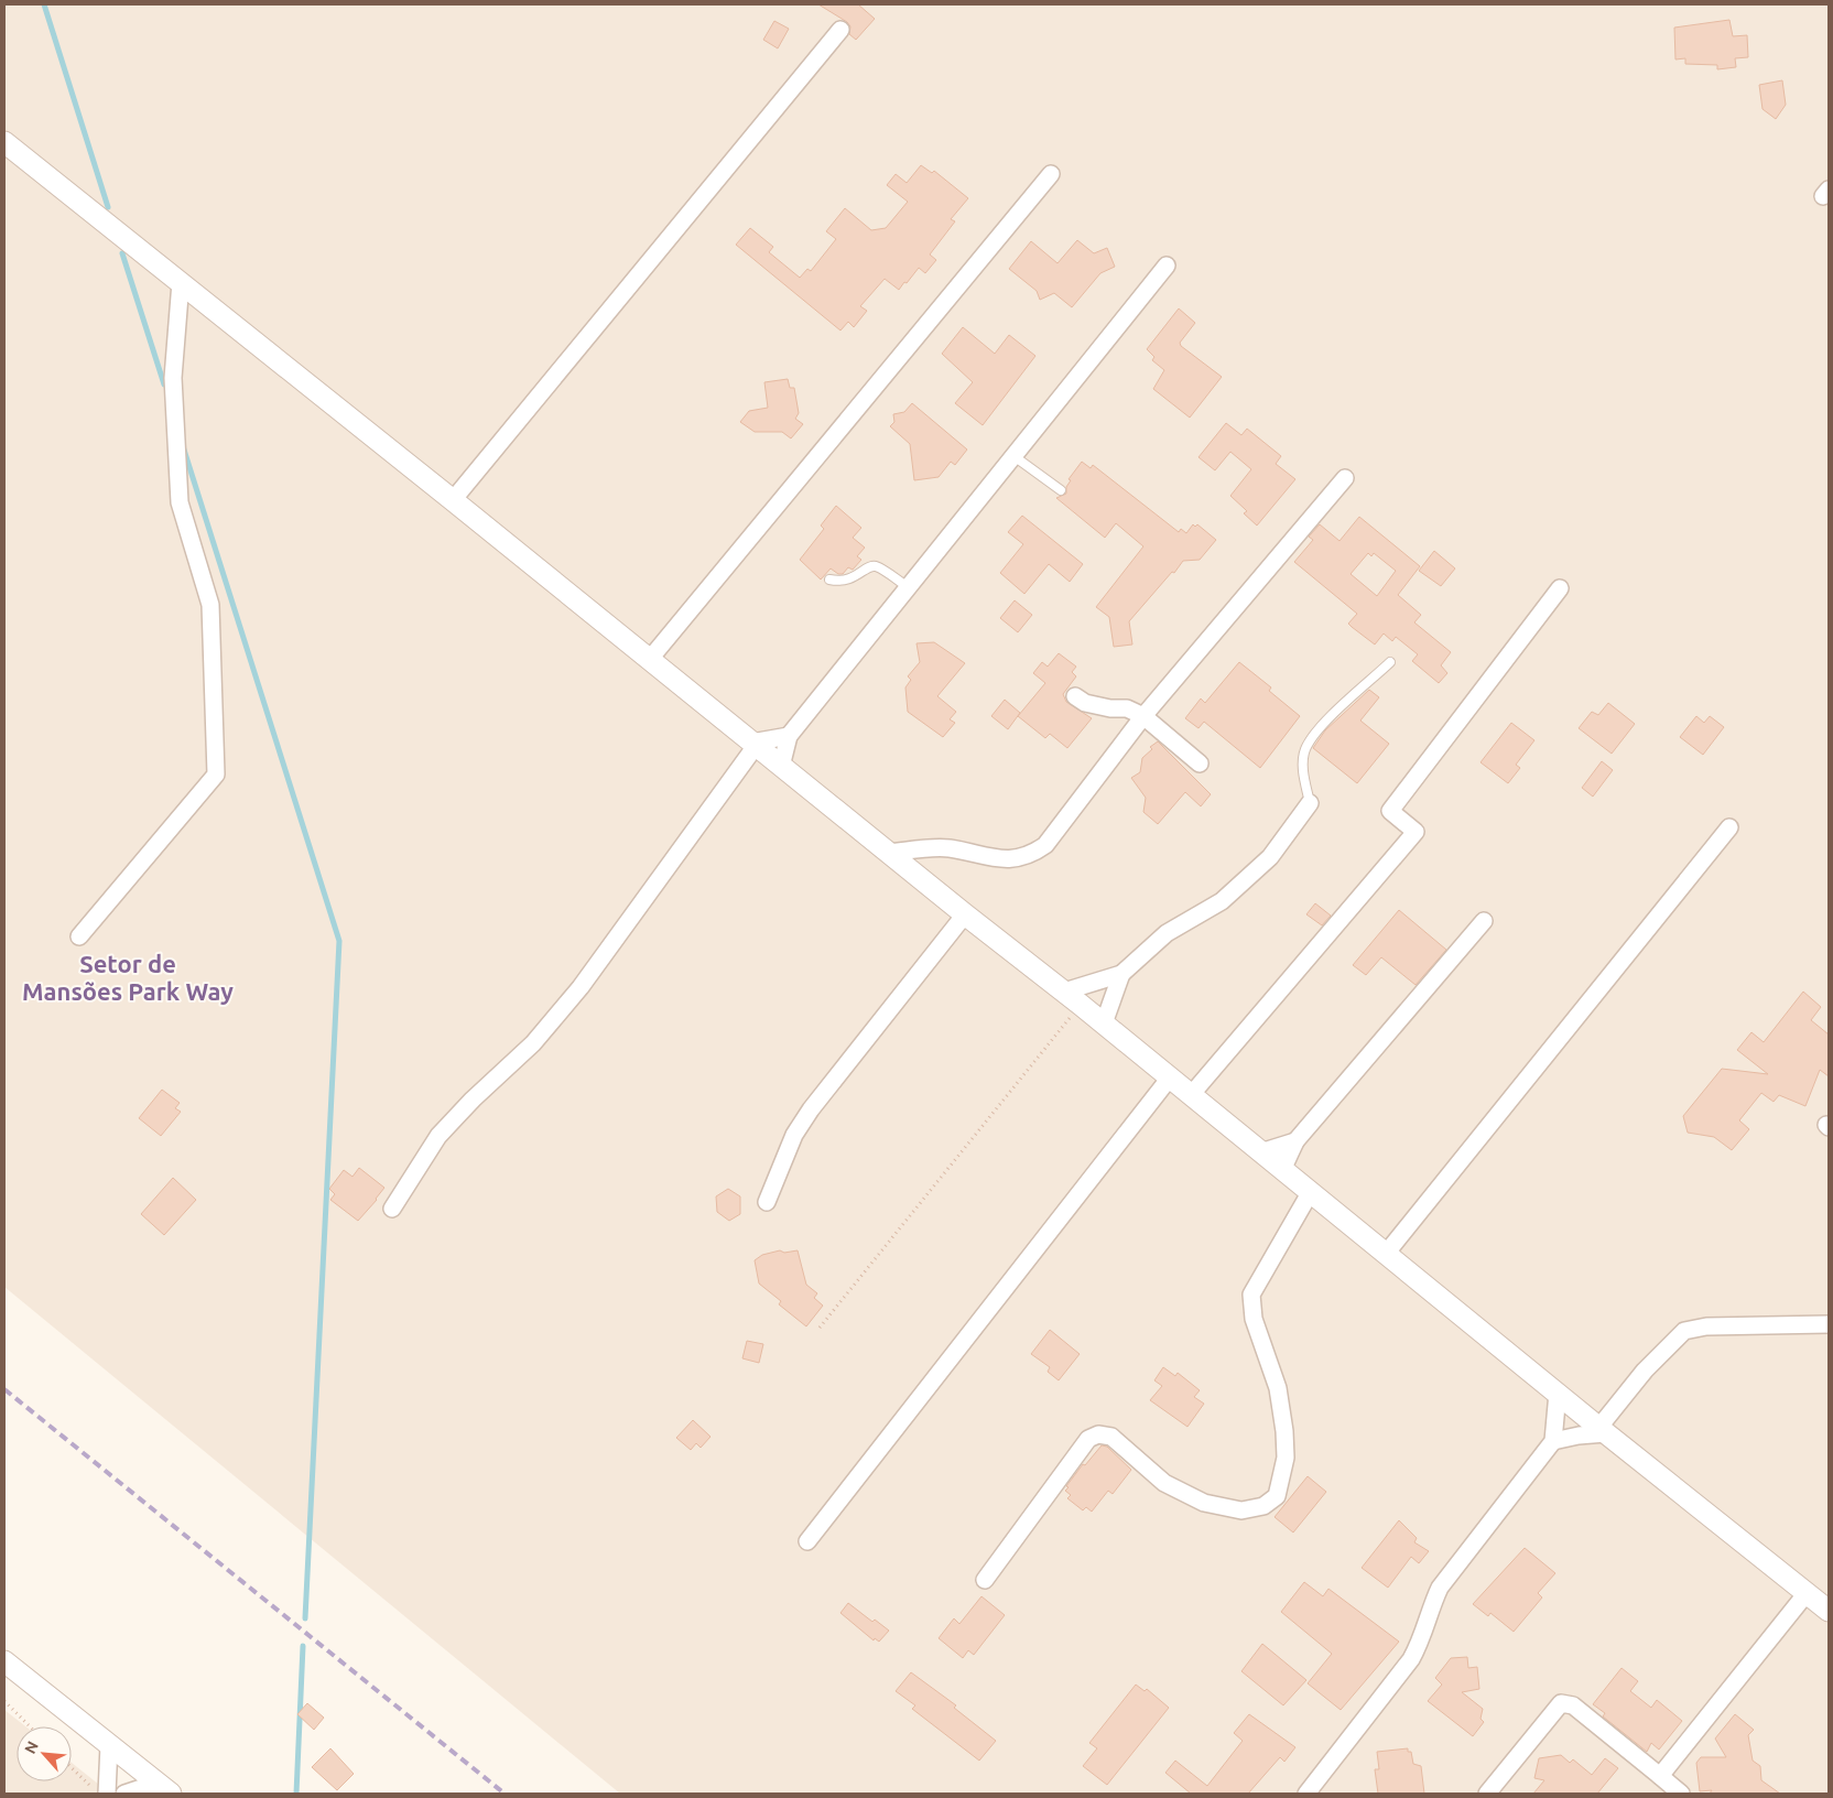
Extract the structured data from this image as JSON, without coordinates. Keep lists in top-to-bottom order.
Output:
{
  "districts": ["Setor de Mansões Park Way"],
  "north": "top left"
}
